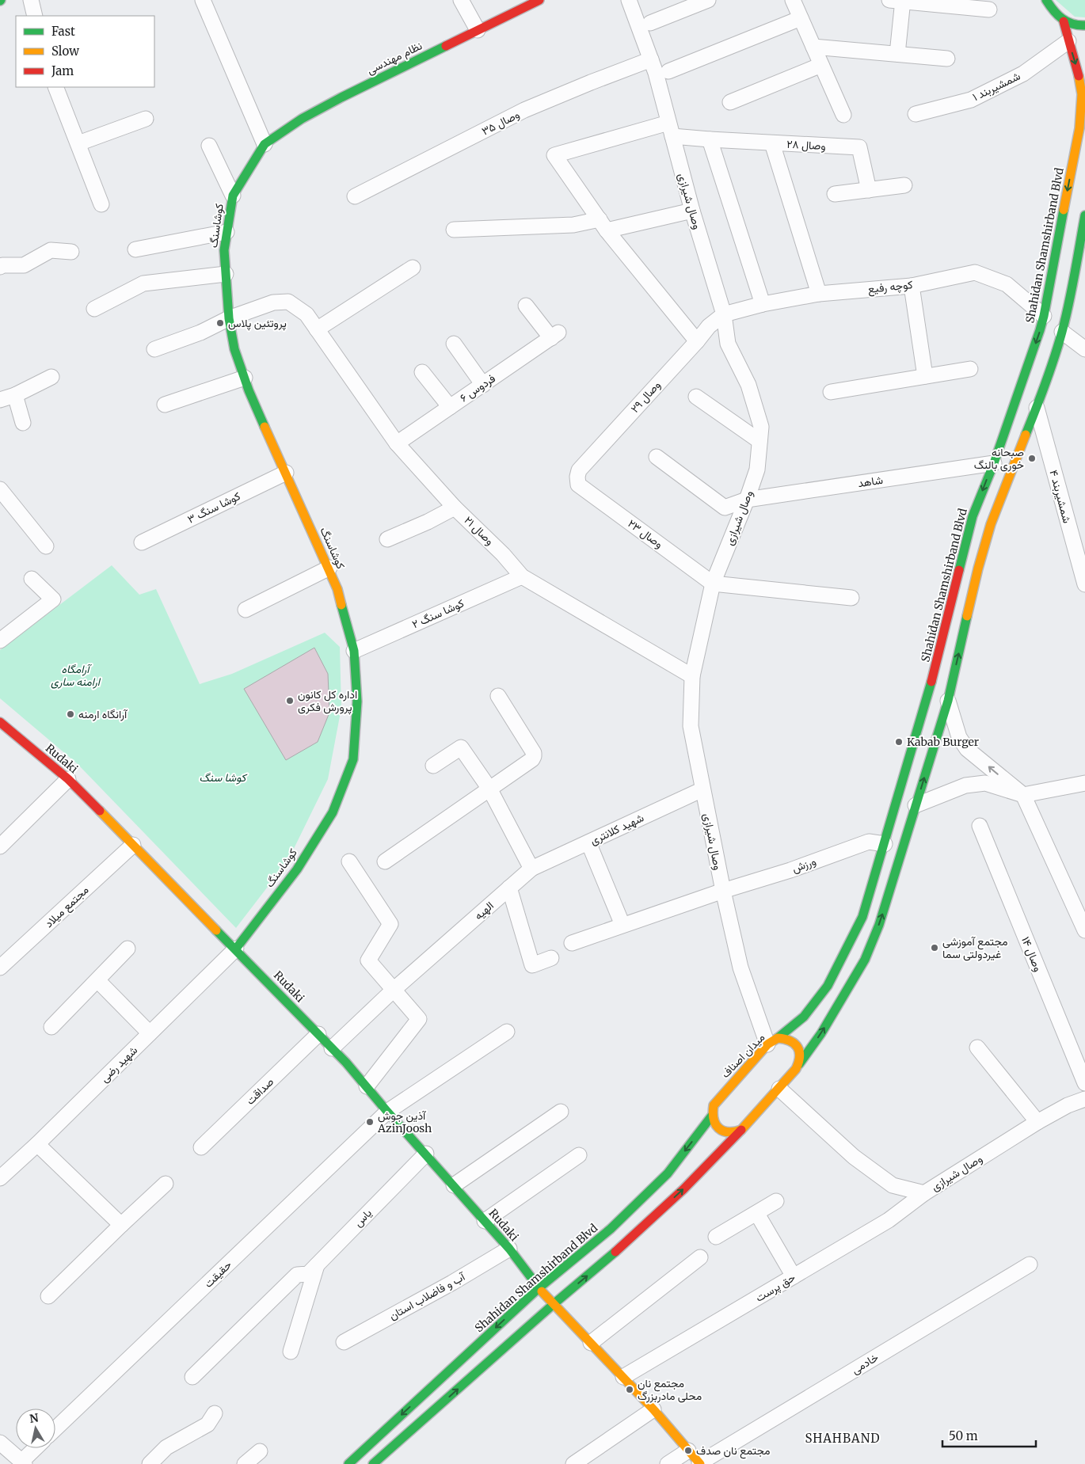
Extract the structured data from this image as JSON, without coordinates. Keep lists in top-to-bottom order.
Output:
{
  "streets": {
    "main road": [
      "نظام مهندسی",
      "کوشاسنگ",
      "Shahidan Shamshirband Blvd",
      "Rudaki",
      "میدان اصناف"
    ],
    "street": [
      "شمشیربند ۱",
      "وصال ۳۵",
      "وصال ۲۸",
      "وصال شیرازی",
      "کوچه رفیع",
      "فردوس ۶",
      "وصال ۲۹",
      "شاهد",
      "شمشیربند ۴",
      "کوشا سنگ ۳",
      "وصال ۲۱",
      "وصال ۲۳",
      "کوشا سنگ ۲",
      "شهید کلانتری",
      "ورزش",
      "مجتمع میلاد",
      "الهیه",
      "وصال ۱۴",
      "شهید رضی",
      "صداقت",
      "یاس",
      "حقیقت",
      "حق پرست",
      "آب و فاضلاب استان",
      "خادمی"
    ]
  },
  "crossings": [
    ["نظام مهندسی", "کوشاسنگ"],
    ["شمشیربند ۱", "Shahidan Shamshirband Blvd"],
    ["وصال ۳۵", "وصال شیرازی"],
    ["وصال ۲۸", "وصال شیرازی"],
    ["وصال شیرازی", "Shahidan Shamshirband Blvd"],
    ["وصال شیرازی", "کوچه رفیع"],
    ["وصال شیرازی", "وصال ۲۹"],
    ["وصال شیرازی", "شاهد"],
    ["وصال شیرازی", "وصال ۲۱"],
    ["وصال شیرازی", "وصال ۲۳"],
    ["وصال شیرازی", "شهید کلانتری"],
    ["وصال شیرازی", "ورزش"],
    ["وصال شیرازی", "میدان اصناف"],
    ["وصال شیرازی", "حق پرست"],
    ["کوشاسنگ", "کوشا سنگ ۳"],
    ["کوشاسنگ", "وصال ۲۱"],
    ["کوشاسنگ", "کوشا سنگ ۲"],
    ["کوشاسنگ", "Rudaki"],
    ["کوشاسنگ", "شهید رضی"],
    ["Shahidan Shamshirband Blvd", "کوچه رفیع"],
    ["Shahidan Shamshirband Blvd", "شاهد"],
    ["Shahidan Shamshirband Blvd", "Rudaki"],
    ["Shahidan Shamshirband Blvd", "ورزش"],
    ["Shahidan Shamshirband Blvd", "میدان اصناف"],
    ["کوچه رفیع", "وصال ۲۹"],
    ["فردوس ۶", "وصال ۲۱"],
    ["وصال ۲۹", "وصال ۲۳"],
    ["وصال ۲۱", "کوشا سنگ ۲"],
    ["Rudaki", "مجتمع میلاد"],
    ["Rudaki", "الهیه"],
    ["Rudaki", "شهید رضی"],
    ["Rudaki", "صداقت"],
    ["Rudaki", "یاس"],
    ["Rudaki", "حقیقت"],
    ["Rudaki", "آب و فاضلاب استان"],
    ["شهید کلانتری", "الهیه"]
  ],
  "districts": ["SHAHBAND"],
  "parks": ["آرامگاه ارامنه ساری", "کوشا سنگ"],
  "places": [
    "پروتئین پلاس",
    "صبحانه خوری بالنگ",
    "اداره کل کانون پرورش فکری",
    "آرانگاه ارمنه",
    "Kabab Burger",
    "مجتمع آموزشی غیردولتی سما",
    "آذین جوش AzinJoosh",
    "مجتمع نان محلی مادربزرگ",
    "مجتمع نان صدف"
  ],
  "legend": ["Fast", "Slow", "Jam"],
  "scale_bar": "50 m",
  "north": "top"
}
